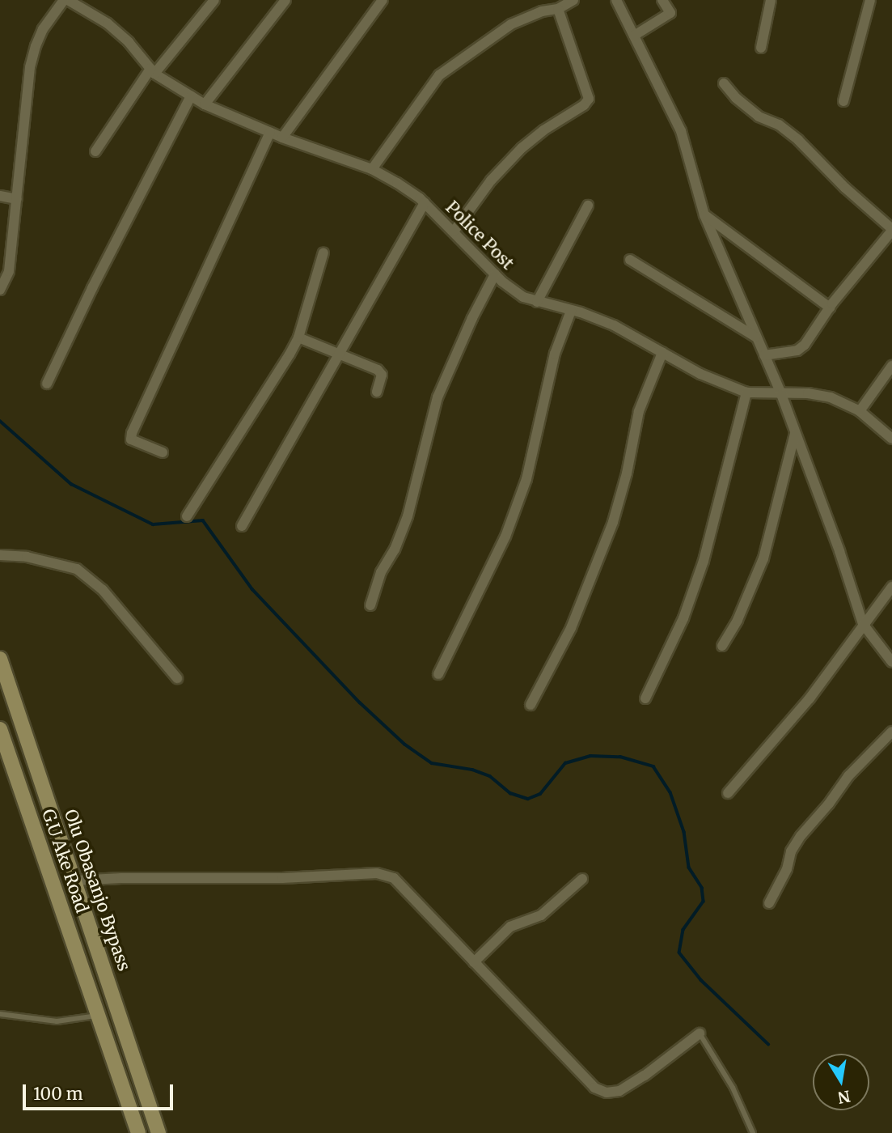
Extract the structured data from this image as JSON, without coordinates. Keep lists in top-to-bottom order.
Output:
{
  "streets": {
    "main road": ["G.U Ake Road", "Olu Obasanjo Bypass"],
    "street": ["Police Post"]
  },
  "scale_bar": "100 m",
  "north": "bottom"
}
